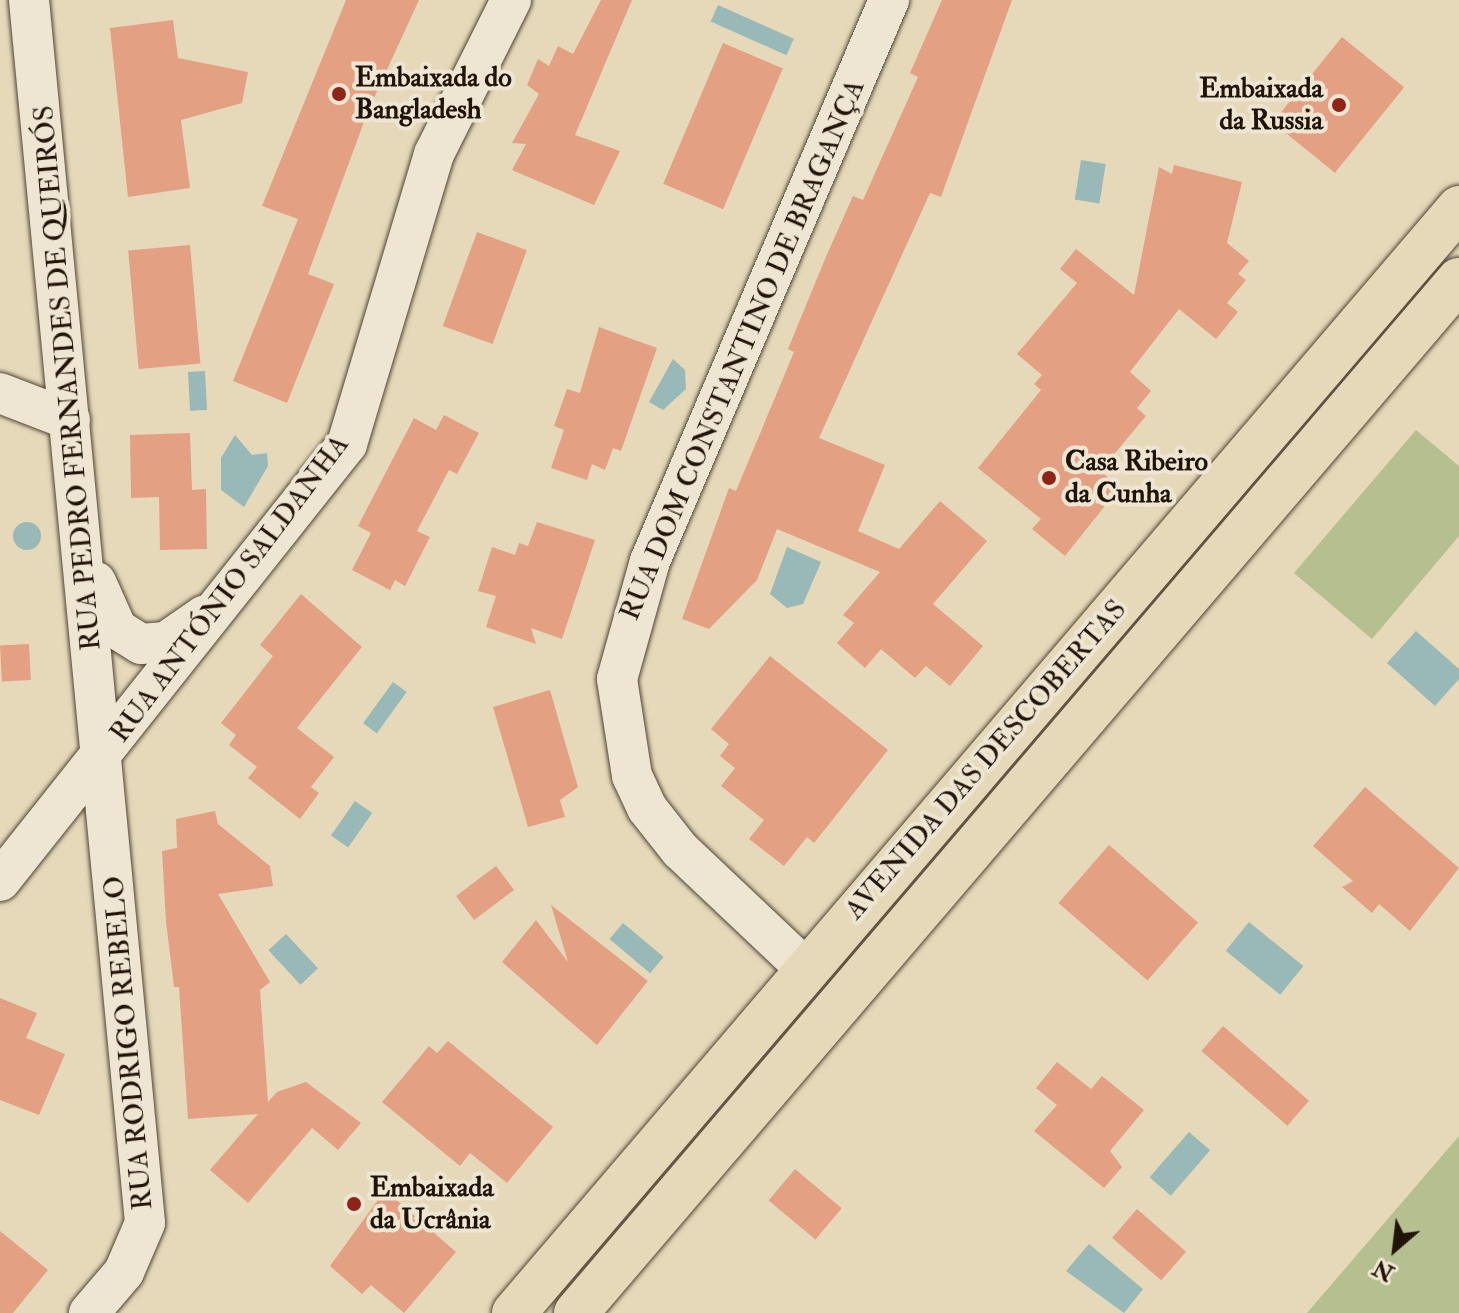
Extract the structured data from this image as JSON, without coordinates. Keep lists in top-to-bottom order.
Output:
{
  "streets": {
    "main road": ["AVENIDA DAS DESCOBERTAS"],
    "street": [
      "RUA DOM CONSTANTINO DE BRAGANÇA",
      "RUA PEDRO FERNANDES DE QUEIRÓS",
      "RUA ANTÓNIO SALDANHA",
      "RUA RODRIGO REBELO"
    ]
  },
  "crossings": [
    ["RUA DOM CONSTANTINO DE BRAGANÇA", "AVENIDA DAS DESCOBERTAS"],
    ["RUA PEDRO FERNANDES DE QUEIRÓS", "RUA ANTÓNIO SALDANHA"],
    ["RUA PEDRO FERNANDES DE QUEIRÓS", "RUA RODRIGO REBELO"],
    ["RUA ANTÓNIO SALDANHA", "RUA RODRIGO REBELO"]
  ],
  "places": [
    "Embaixada do Bangladesh",
    "Embaixada da Russia",
    "Casa Ribeiro da Cunha",
    "Embaixada da Ucrânia"
  ],
  "north": "bottom left"
}
